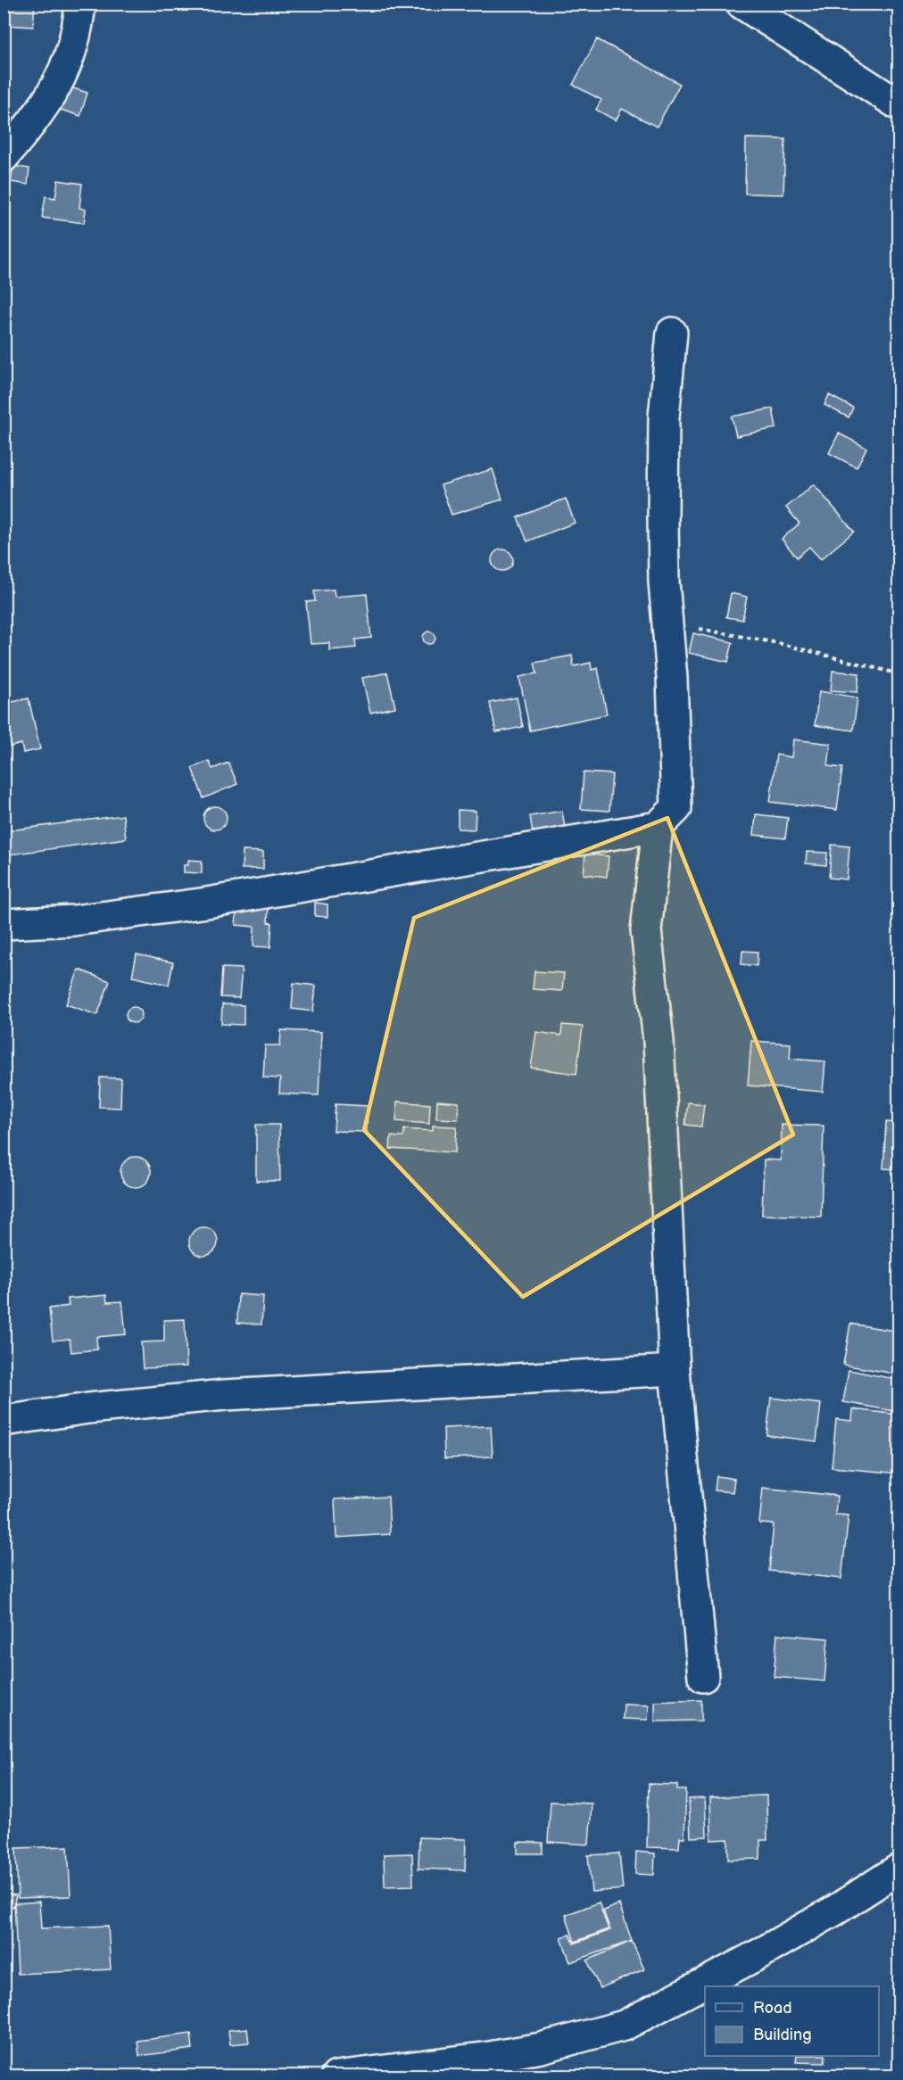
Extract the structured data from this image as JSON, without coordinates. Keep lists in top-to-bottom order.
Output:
{
  "legend": ["Road", "Building"]
}
